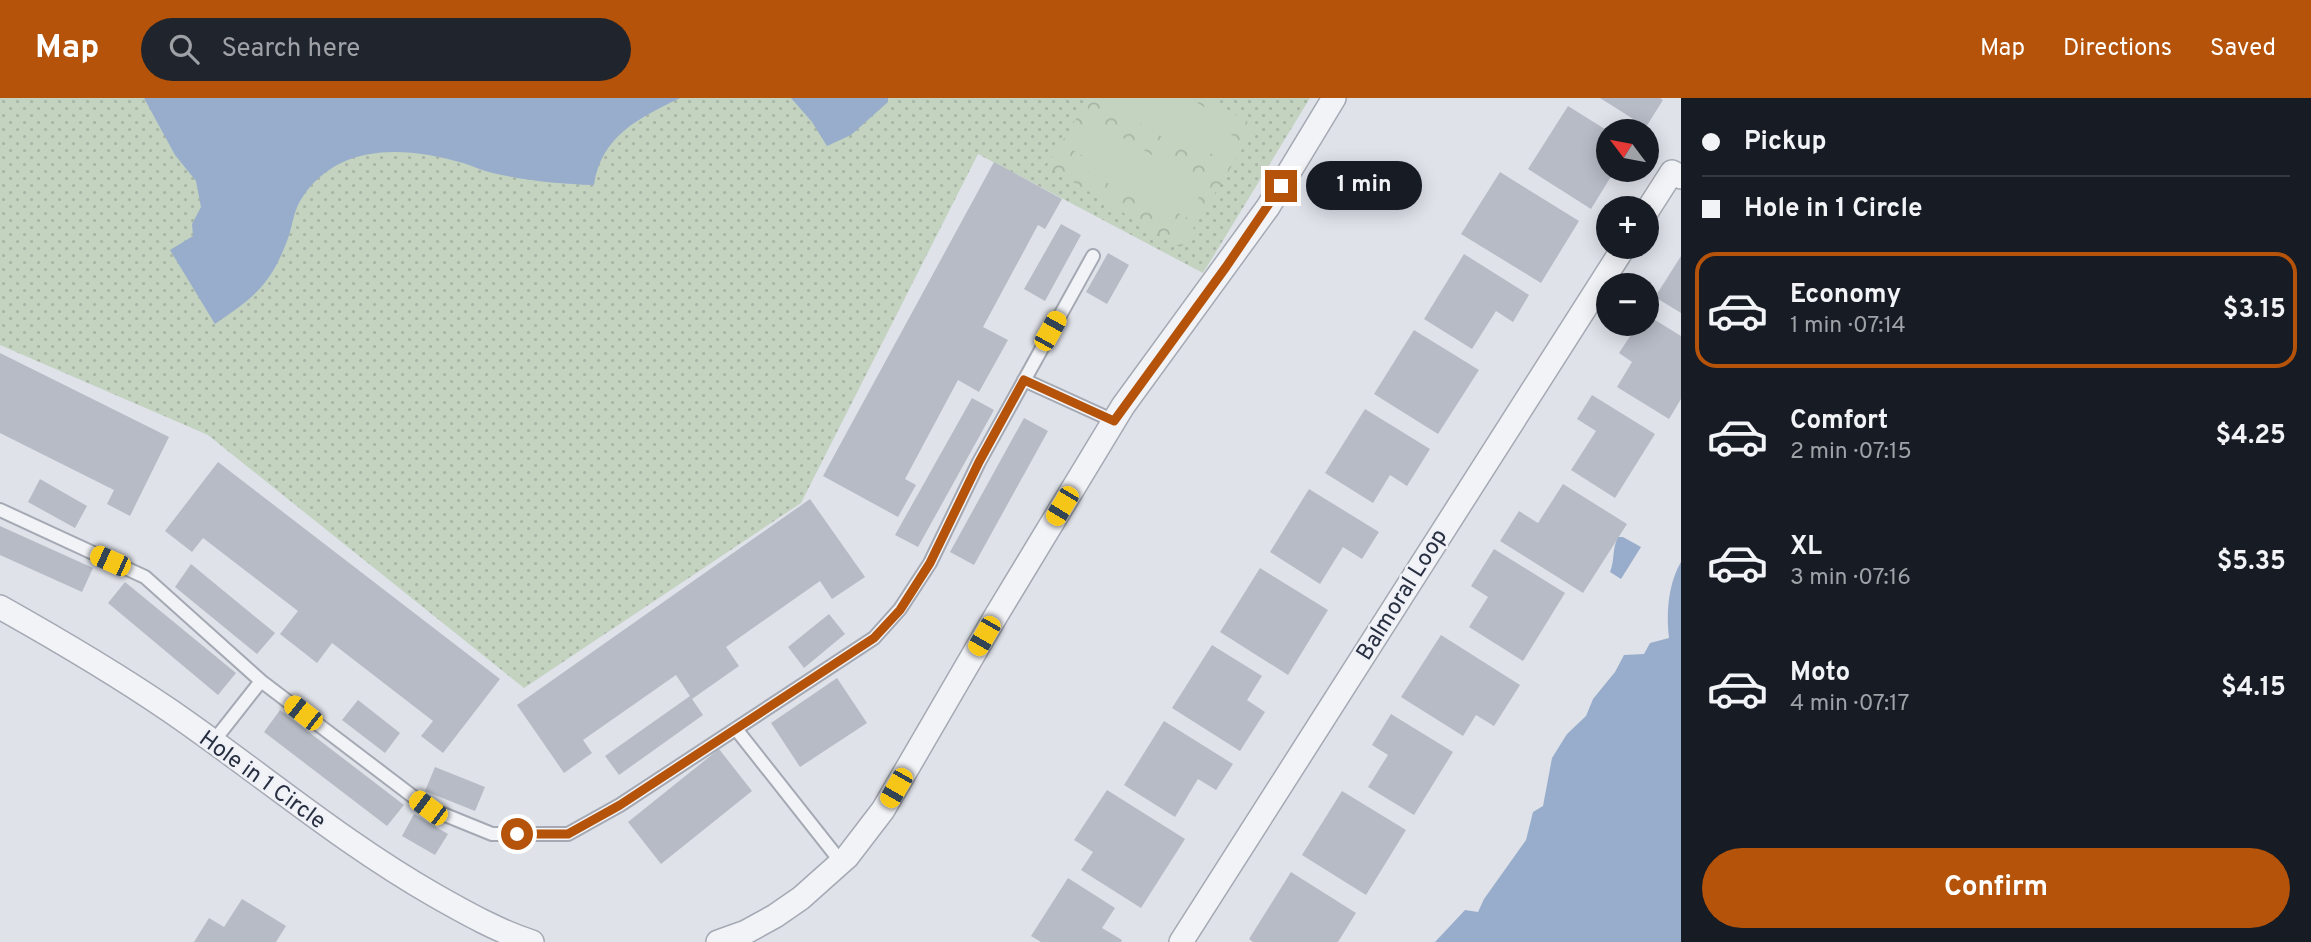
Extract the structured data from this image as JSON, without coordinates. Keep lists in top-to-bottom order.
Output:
{
  "streets": {
    "street": ["Balmoral Loop", "Hole in 1 Circle"]
  },
  "north": "top left",
  "page": {
    "header": "Map",
    "search": "Search here",
    "nav": ["Map", "Directions", "Saved"],
    "banner": ["Pickup", "Hole in 1 Circle"],
    "map_buttons": ["+", "−"],
    "bubble": "1 min",
    "list": [
      {
        "name": "Economy",
        "note": "1 min · 07:14",
        "value": "$3.15"
      },
      {
        "name": "Comfort",
        "note": "2 min · 07:15",
        "value": "$4.25"
      },
      {
        "name": "XL",
        "note": "3 min · 07:16",
        "value": "$5.35"
      },
      {
        "name": "Moto",
        "note": "4 min · 07:17",
        "value": "$4.15"
      }
    ],
    "buttons": "Confirm"
  }
}
